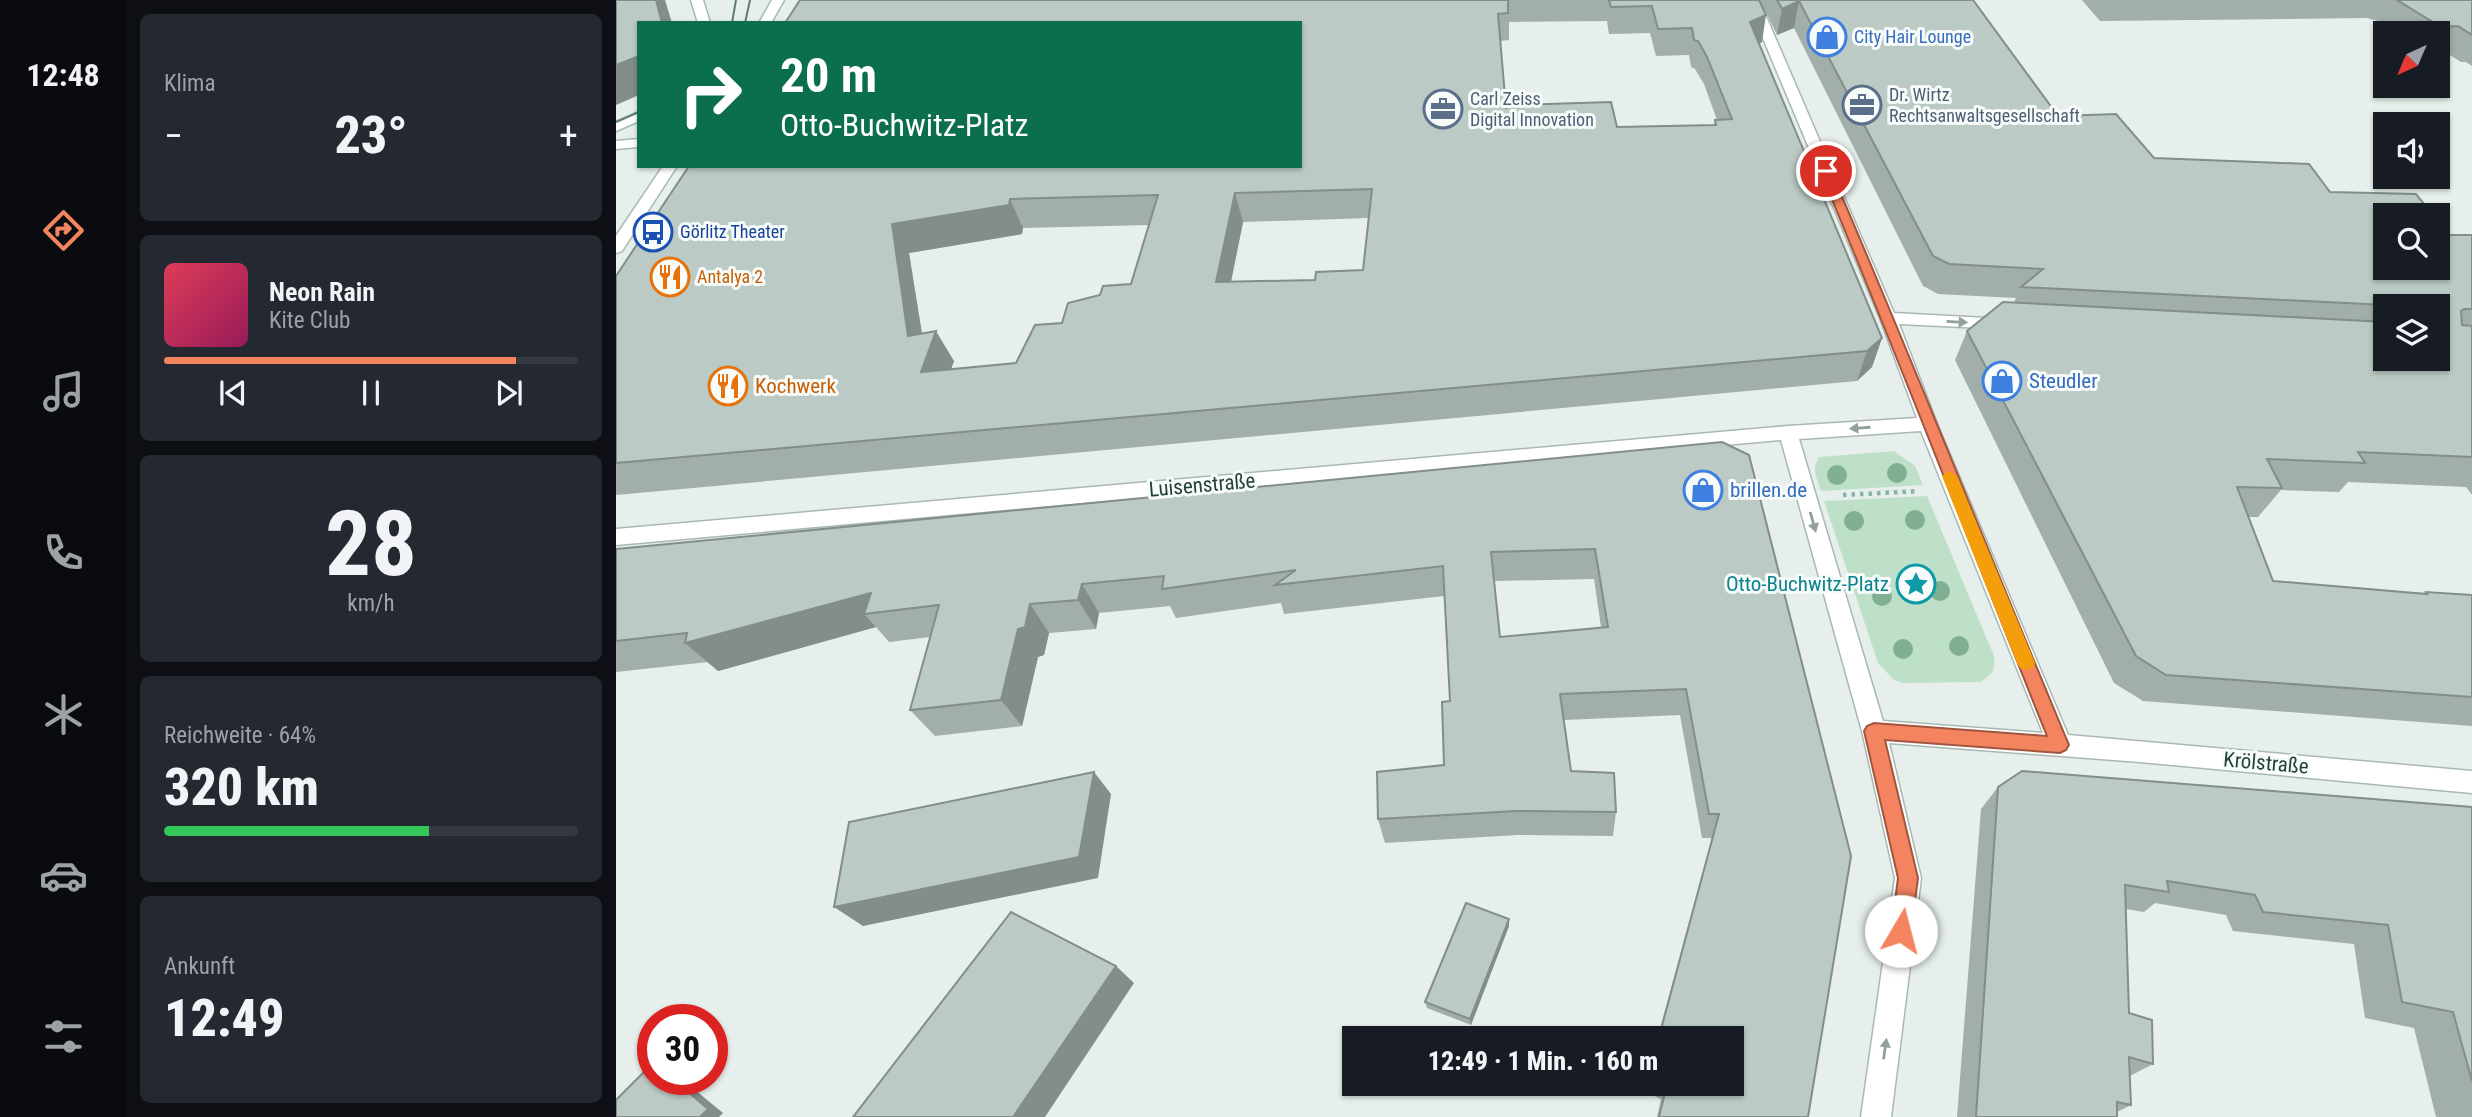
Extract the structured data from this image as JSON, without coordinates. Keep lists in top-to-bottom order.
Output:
{
  "streets": {
    "street": ["Luisenstraße", "Krölstraße"]
  },
  "places": {
    "shop": ["City Hair Lounge", "Steudler", "brillen.de"],
    "office": ["Dr. Wirtz Rechtsanwaltsgesellschaft", "Carl Zeiss Digital Innovation"],
    "bus stop": ["Görlitz Theater"],
    "restaurant": ["Antalya 2", "Kochwerk"],
    "place": ["Otto-Buchwitz-Platz"]
  },
  "north": "bottom left",
  "page": {
    "tabs": "12:48",
    "tile": [
      "Klima",
      ["28", "km/h"],
      ["Reichweite · 64%", "320 km"],
      ["Ankunft", "12:49"]
    ],
    "turn": ["20 m", "Otto-Buchwitz-Platz"],
    "heat": ["−", "23°", "+"],
    "song": ["Neon Rain", "Kite Club"],
    "limit": "30",
    "trip": "12:49 · 1 Min. · 160 m"
  }
}
